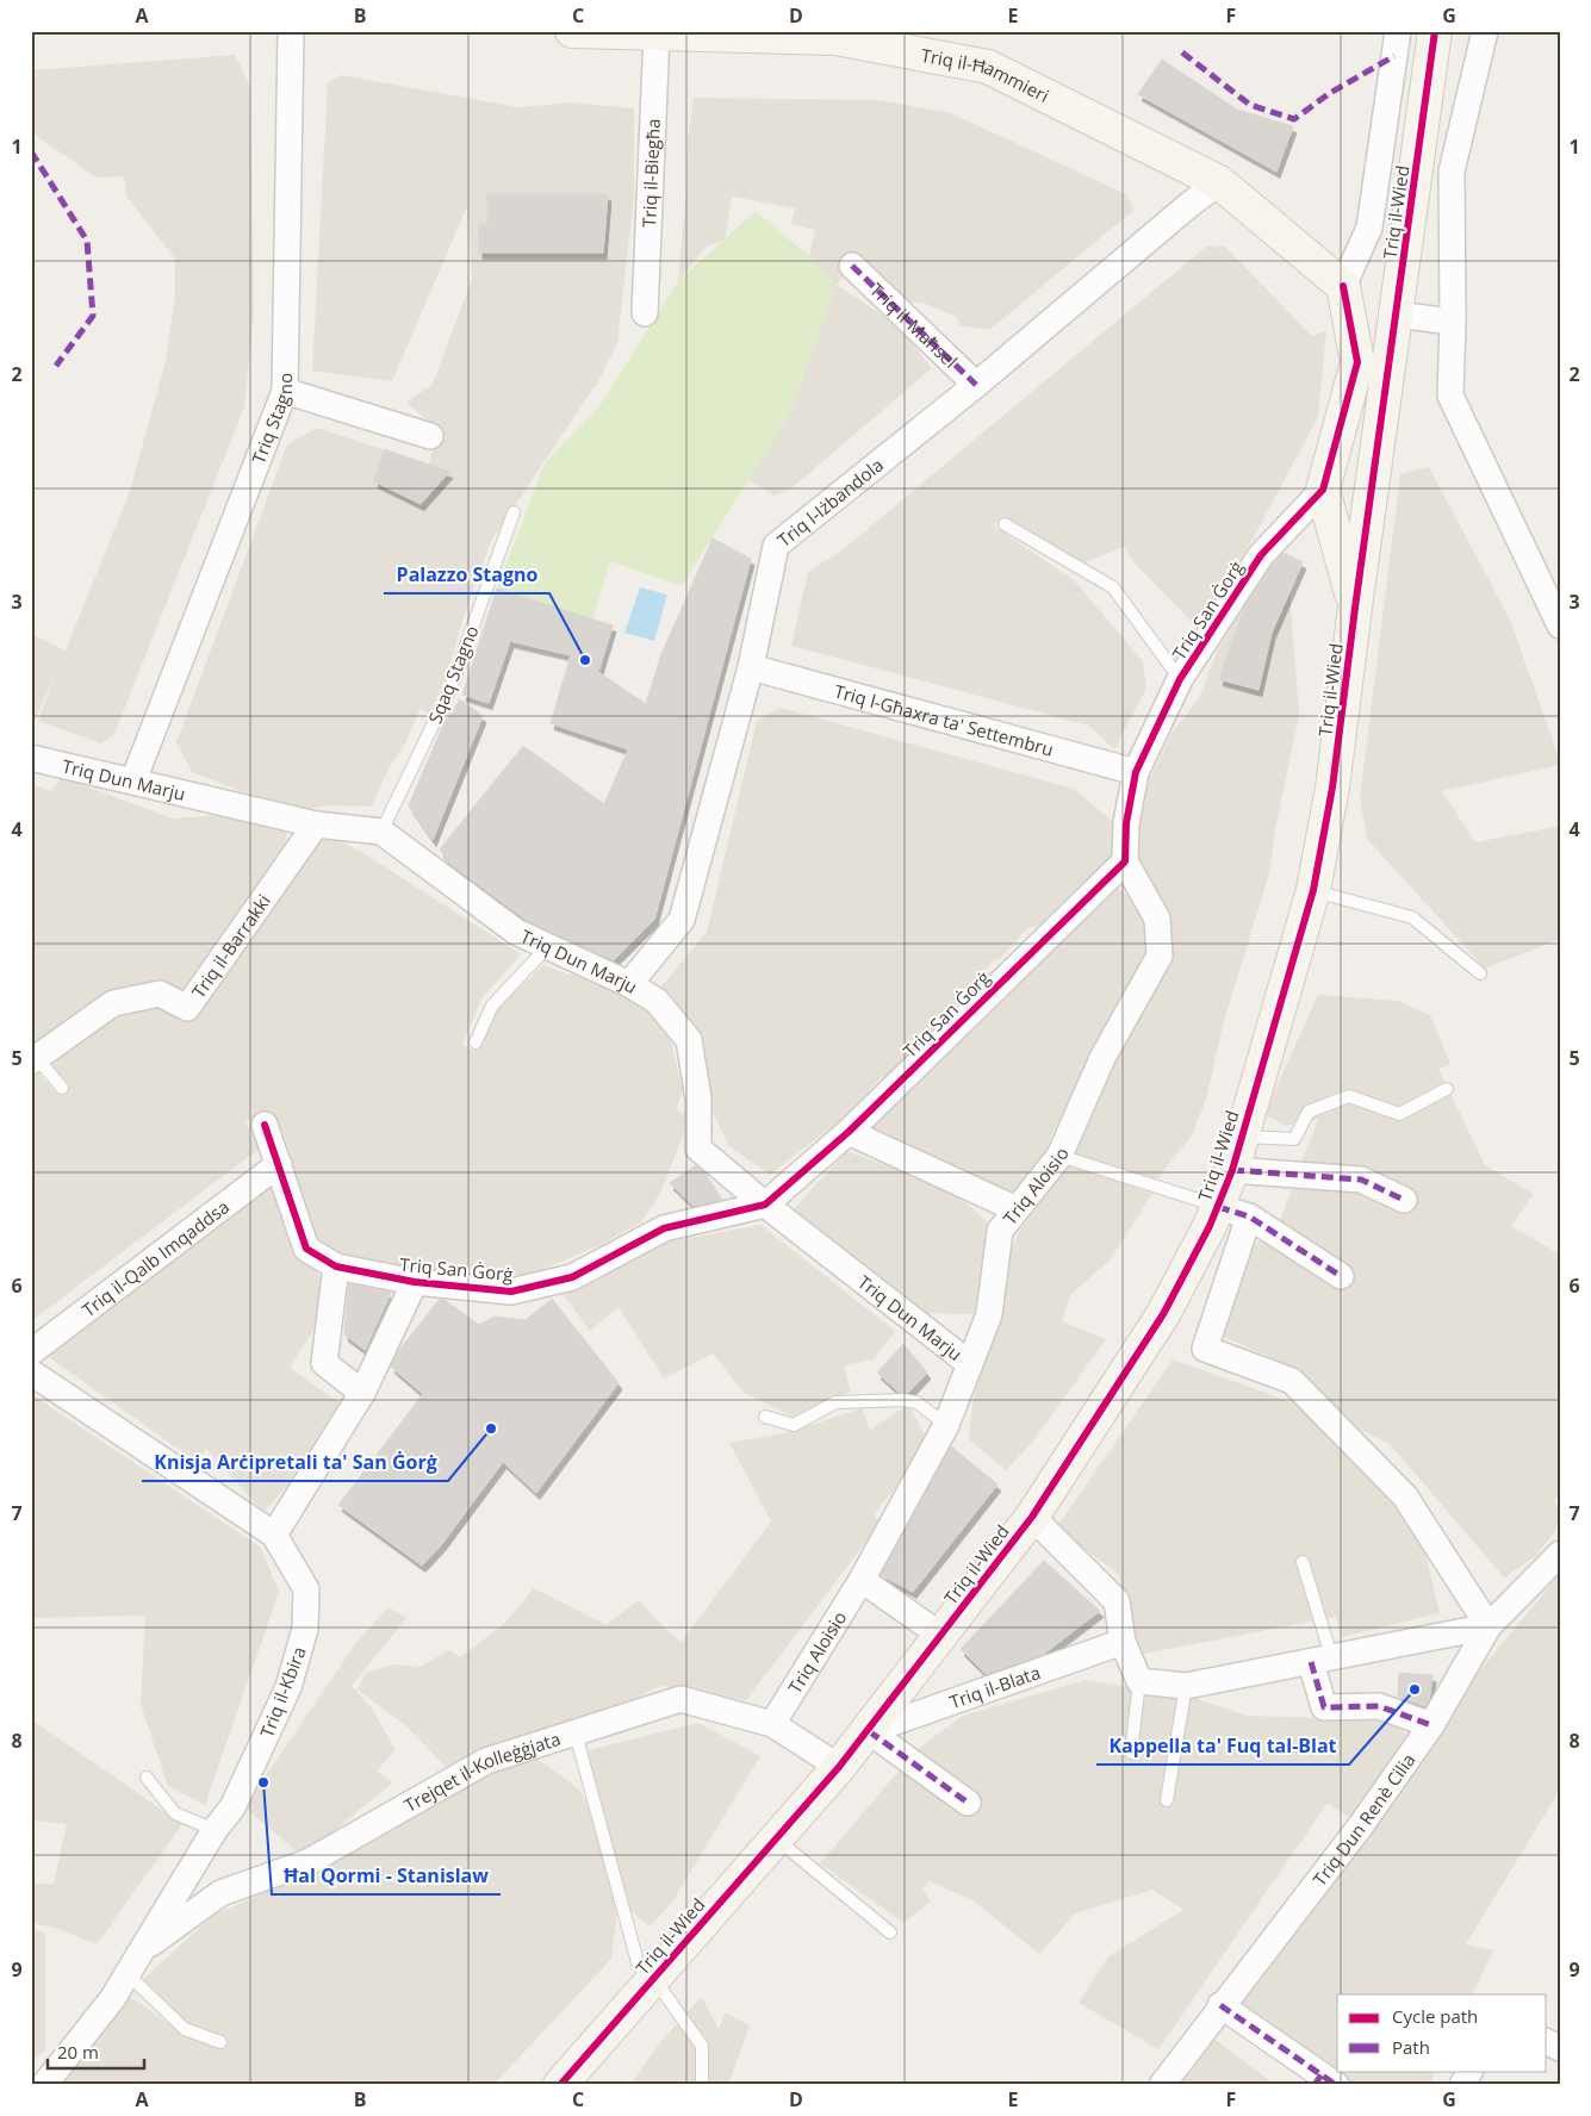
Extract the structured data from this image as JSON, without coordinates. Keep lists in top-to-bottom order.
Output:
{
  "streets": {
    "street": [
      "Triq il-Ħammieri",
      "Triq il-Biegħa",
      "Triq il-Wied",
      "Triq il-Maħsel",
      "Triq Stagno",
      "Triq l-Iżbandola",
      "Triq San Ġorġ",
      "Triq l-Għaxra ta' Settembru",
      "Triq Dun Marju",
      "Triq il-Barrakki",
      "Triq Aloisio",
      "Triq il-Qalb Imqaddsa",
      "Triq il-Blata",
      "Triq il-Kbira",
      "Trejqet il-Kolleġġjata",
      "Triq Dun Renè Cilia"
    ],
    "lane": ["Sqaq Stagno"]
  },
  "crossings": [
    ["Triq il-Ħammieri", "Triq il-Biegħa"],
    ["Triq il-Ħammieri", "Triq il-Wied"],
    ["Triq il-Ħammieri", "Triq l-Iżbandola"],
    ["Triq il-Ħammieri", "Triq San Ġorġ"],
    ["Triq il-Wied", "Triq San Ġorġ"],
    ["Triq il-Wied", "Triq il-Blata"],
    ["Triq il-Wied", "Trejqet il-Kolleġġjata"],
    ["Triq il-Maħsel", "Triq l-Iżbandola"],
    ["Triq Stagno", "Triq Dun Marju"],
    ["Triq l-Iżbandola", "Triq l-Għaxra ta' Settembru"],
    ["Triq l-Iżbandola", "Triq Dun Marju"],
    ["Triq San Ġorġ", "Triq l-Għaxra ta' Settembru"],
    ["Triq San Ġorġ", "Triq Dun Marju"],
    ["Triq San Ġorġ", "Triq Aloisio"],
    ["Triq San Ġorġ", "Triq il-Qalb Imqaddsa"],
    ["Sqaq Stagno", "Triq Dun Marju"],
    ["Triq Dun Marju", "Triq il-Barrakki"],
    ["Triq Dun Marju", "Triq Aloisio"],
    ["Triq Aloisio", "Trejqet il-Kolleġġjata"],
    ["Triq il-Kbira", "Trejqet il-Kolleġġjata"]
  ],
  "places": [
    "Palazzo Stagno",
    "Knisja Arċipretali ta' San Ġorġ",
    "Kappella ta' Fuq tal-Blat",
    "Ħal Qormi - Stanislaw"
  ],
  "legend": ["Cycle path", "Path"],
  "scale_bar": "20 m",
  "grid": {
    "columns": [
      "A",
      "B",
      "C",
      "D",
      "E",
      "F",
      "G"
    ],
    "rows": [
      "1",
      "2",
      "3",
      "4",
      "5",
      "6",
      "7",
      "8",
      "9"
    ]
  }
}
